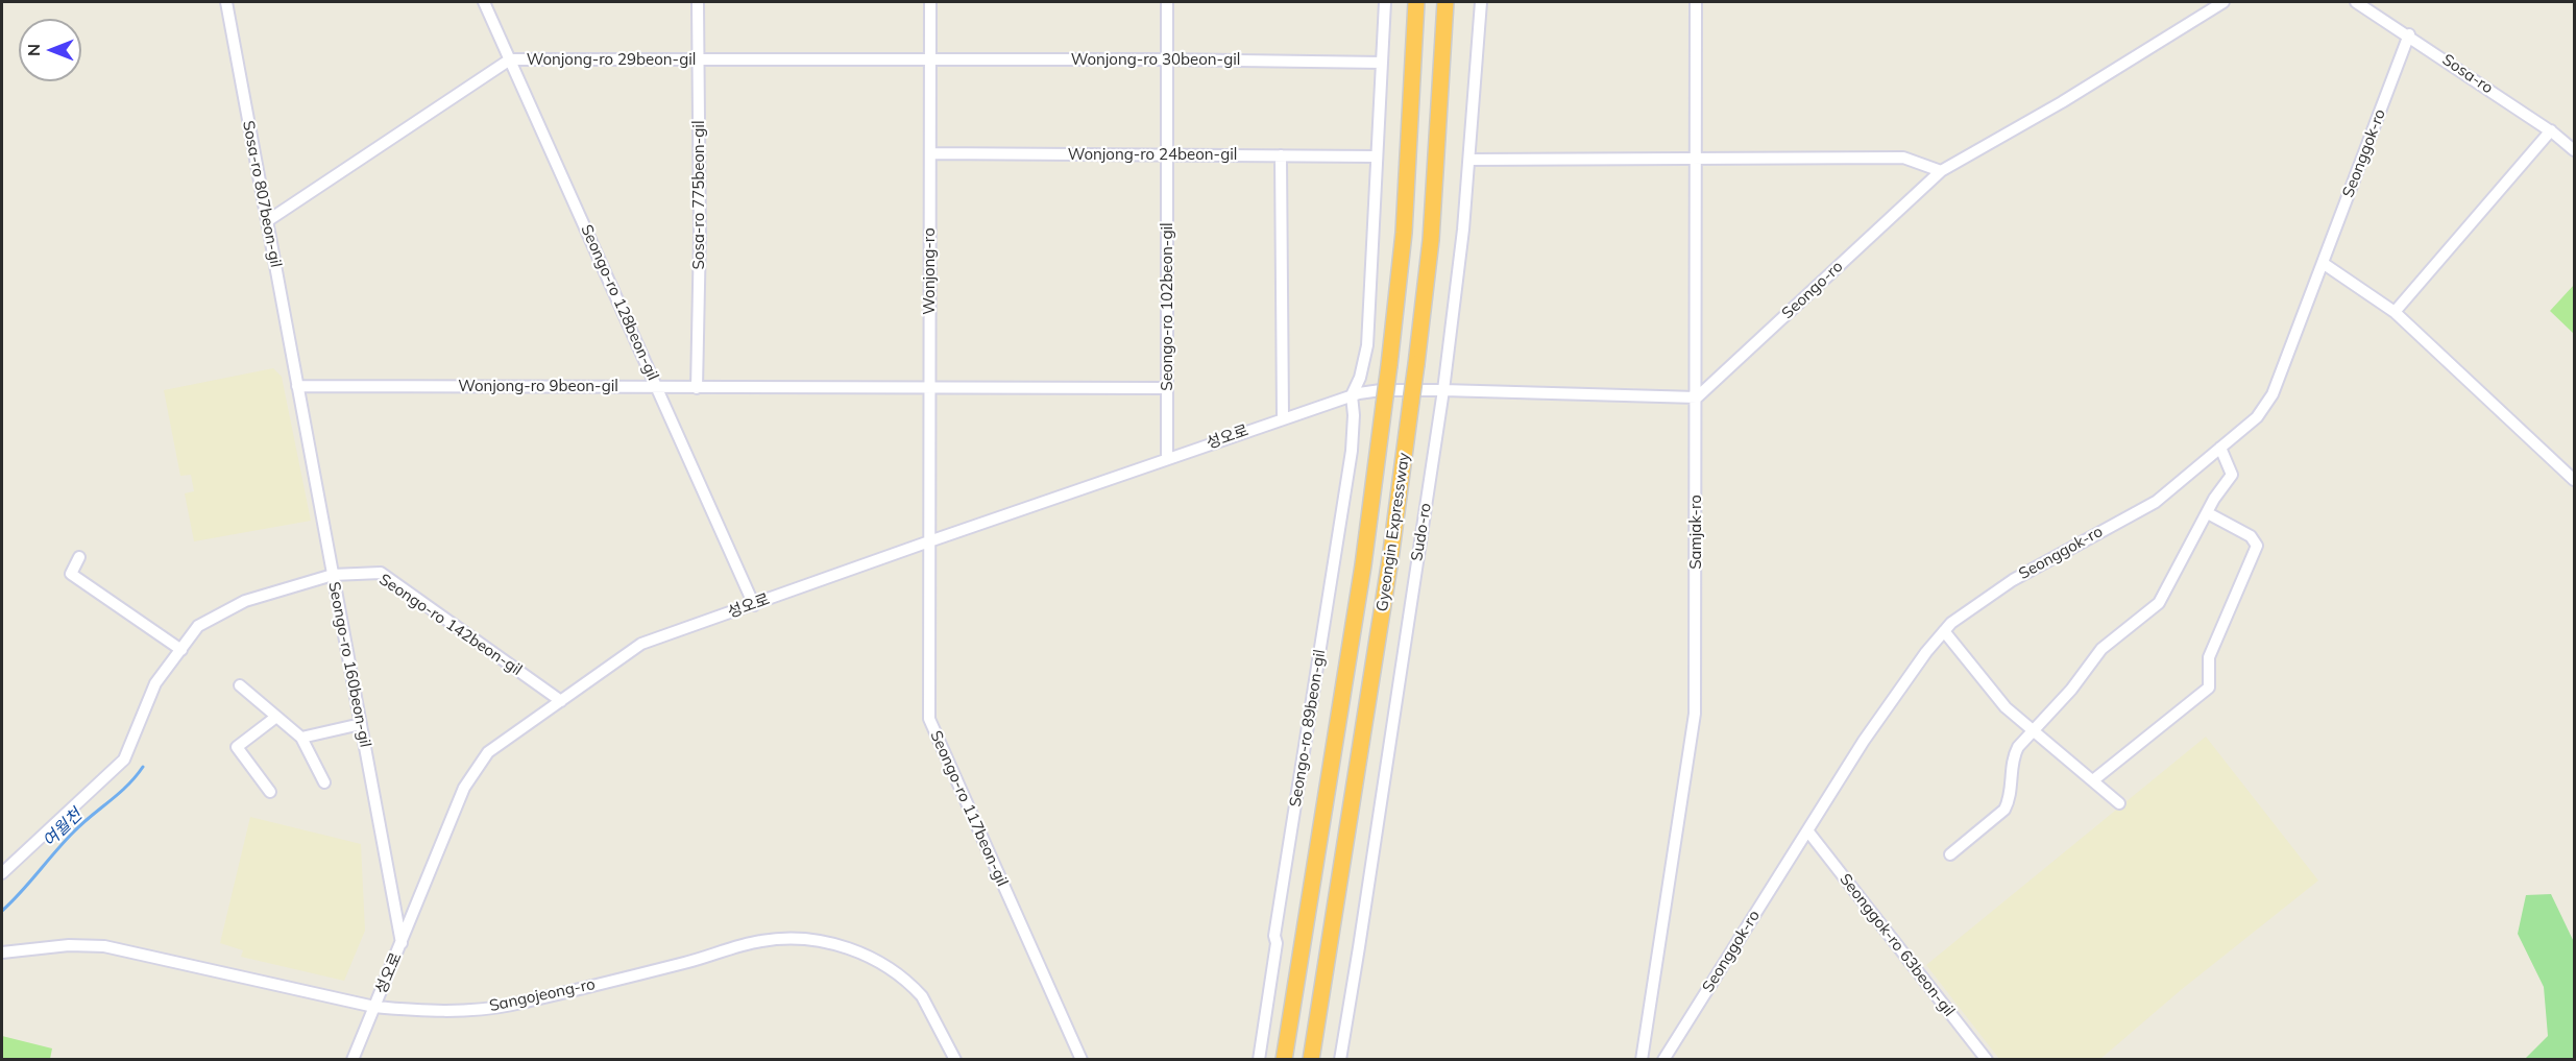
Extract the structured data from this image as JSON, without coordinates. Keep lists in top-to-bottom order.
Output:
{
  "streets": {
    "highway": ["Gyeongin Expressway"],
    "street": [
      "Wonjong-ro 29beon-gil",
      "Wonjong-ro 30beon-gil",
      "Sosa-ro",
      "Seonggok-ro",
      "Wonjong-ro 24beon-gil",
      "Sosa-ro 807beon-gil",
      "Sosa-ro 775beon-gil",
      "Wonjong-ro",
      "Seongo-ro",
      "Seongo-ro 128beon-gil",
      "Seongo-ro 102beon-gil",
      "Wonjong-ro 9beon-gil",
      "성오로",
      "Sudo-ro",
      "Samjak-ro",
      "Seongo-ro 142beon-gil",
      "Seongo-ro 160beon-gil",
      "Seongo-ro 89beon-gil",
      "Seongo-ro 117beon-gil",
      "Seonggok-ro 63beon-gil",
      "Sangojeong-ro"
    ]
  },
  "crossings": [
    ["Wonjong-ro 29beon-gil", "Wonjong-ro 30beon-gil"],
    ["Wonjong-ro 29beon-gil", "Sosa-ro 807beon-gil"],
    ["Wonjong-ro 29beon-gil", "Sosa-ro 775beon-gil"],
    ["Wonjong-ro 29beon-gil", "Wonjong-ro"],
    ["Wonjong-ro 29beon-gil", "Seongo-ro 128beon-gil"],
    ["Wonjong-ro 30beon-gil", "Wonjong-ro"],
    ["Wonjong-ro 30beon-gil", "Seongo-ro 102beon-gil"],
    ["Sosa-ro", "Seonggok-ro"],
    ["Seonggok-ro", "Seonggok-ro 63beon-gil"],
    ["Wonjong-ro 24beon-gil", "Wonjong-ro"],
    ["Wonjong-ro 24beon-gil", "Seongo-ro 102beon-gil"],
    ["Sosa-ro 807beon-gil", "Wonjong-ro 9beon-gil"],
    ["Sosa-ro 807beon-gil", "Seongo-ro 160beon-gil"],
    ["Sosa-ro 775beon-gil", "Wonjong-ro 9beon-gil"],
    ["Wonjong-ro", "Wonjong-ro 9beon-gil"],
    ["Wonjong-ro", "성오로"],
    ["Wonjong-ro", "Seongo-ro 117beon-gil"],
    ["Seongo-ro", "Samjak-ro"],
    ["Seongo-ro 128beon-gil", "Wonjong-ro 9beon-gil"],
    ["Seongo-ro 128beon-gil", "성오로"],
    ["Seongo-ro 102beon-gil", "Wonjong-ro 9beon-gil"],
    ["Seongo-ro 102beon-gil", "성오로"],
    ["Wonjong-ro 9beon-gil", "Seongo-ro 160beon-gil"],
    ["성오로", "Seongo-ro 142beon-gil"],
    ["성오로", "Seongo-ro 160beon-gil"],
    ["성오로", "Seongo-ro 89beon-gil"],
    ["성오로", "Seongo-ro 117beon-gil"],
    ["성오로", "Sangojeong-ro"],
    ["Seongo-ro 142beon-gil", "Seongo-ro 160beon-gil"]
  ],
  "water": ["여월천"],
  "north": "left"
}
